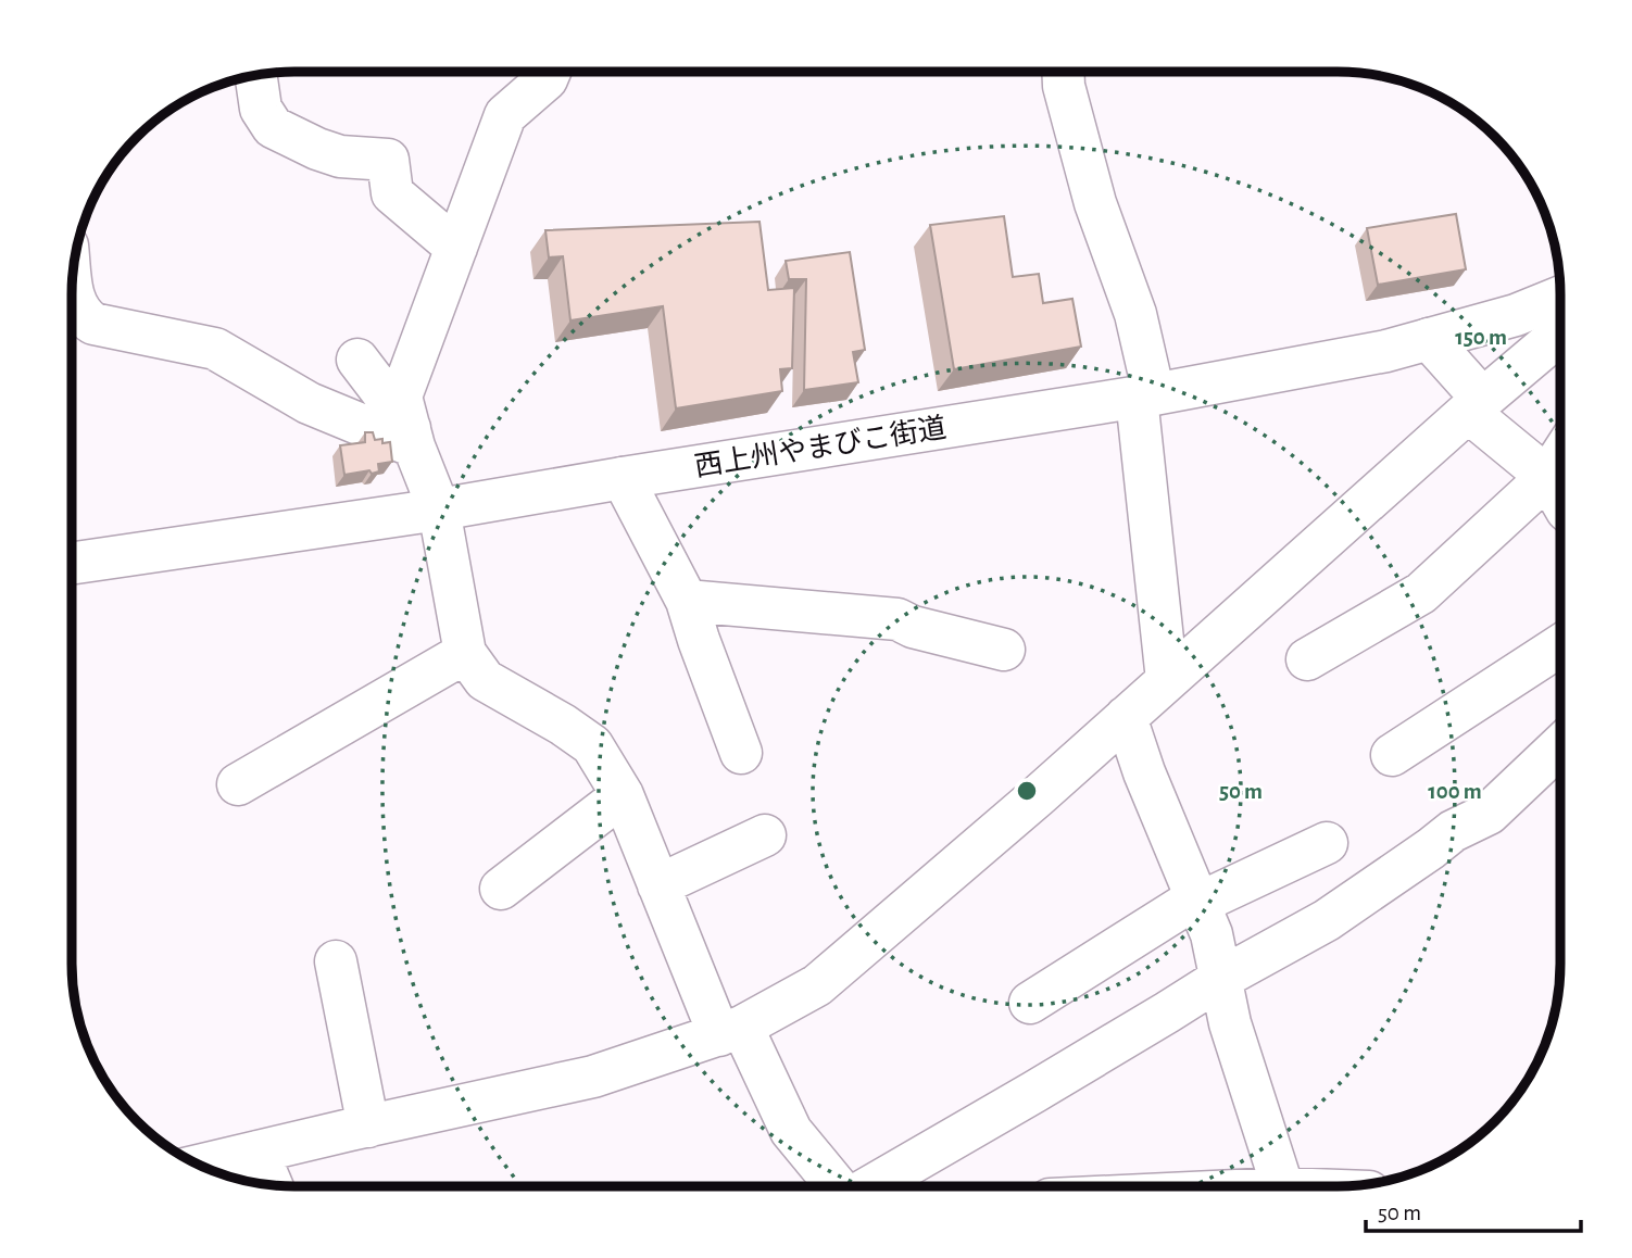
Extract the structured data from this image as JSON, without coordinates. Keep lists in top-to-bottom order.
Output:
{
  "streets": {
    "main road": ["西上州やまびこ街道"]
  },
  "scale_bar": "50 m",
  "rings": ["150 m", "50 m", "100 m"]
}
